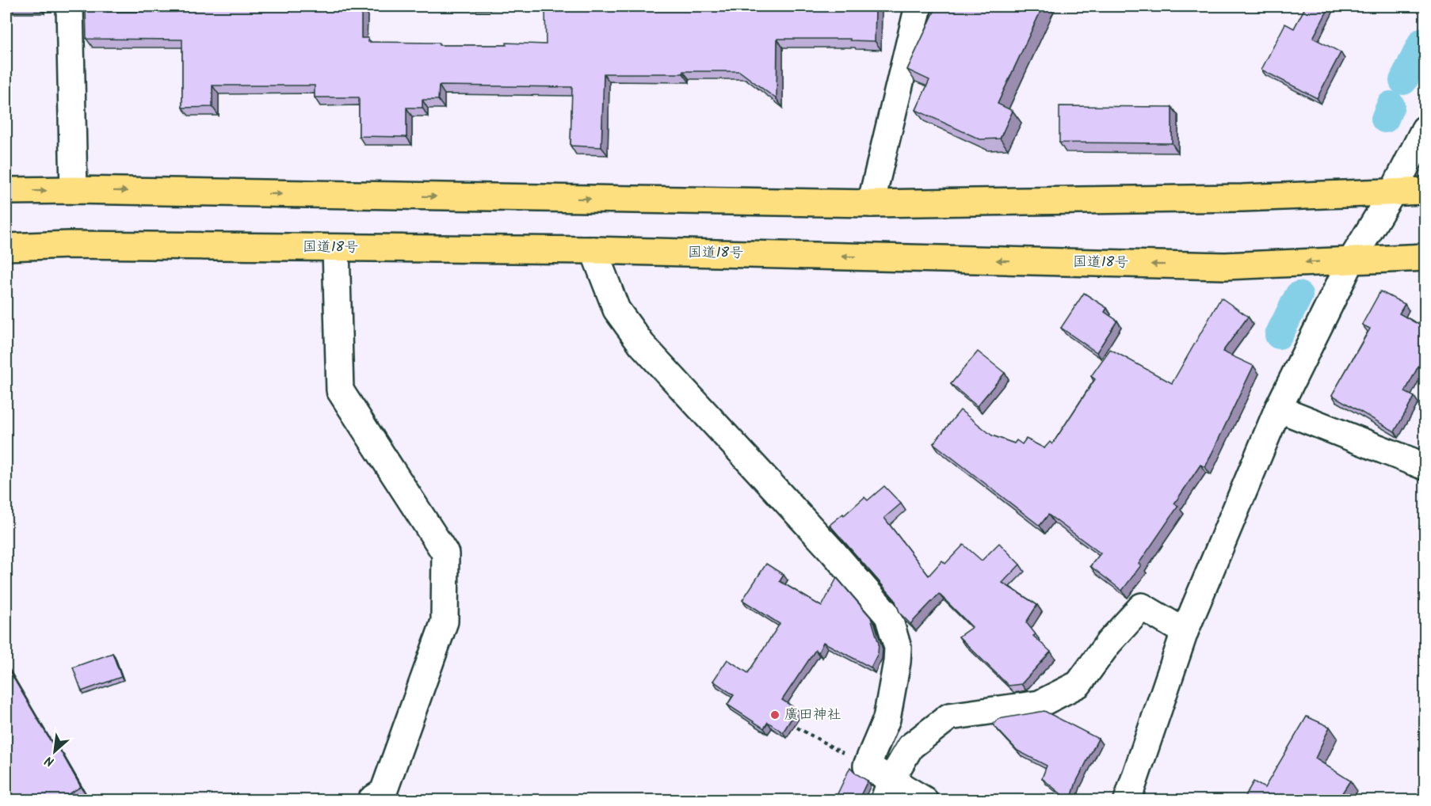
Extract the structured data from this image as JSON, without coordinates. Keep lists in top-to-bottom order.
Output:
{
  "streets": {
    "highway": ["国道18号"]
  },
  "places": ["廣田神社"],
  "north": "bottom left"
}
